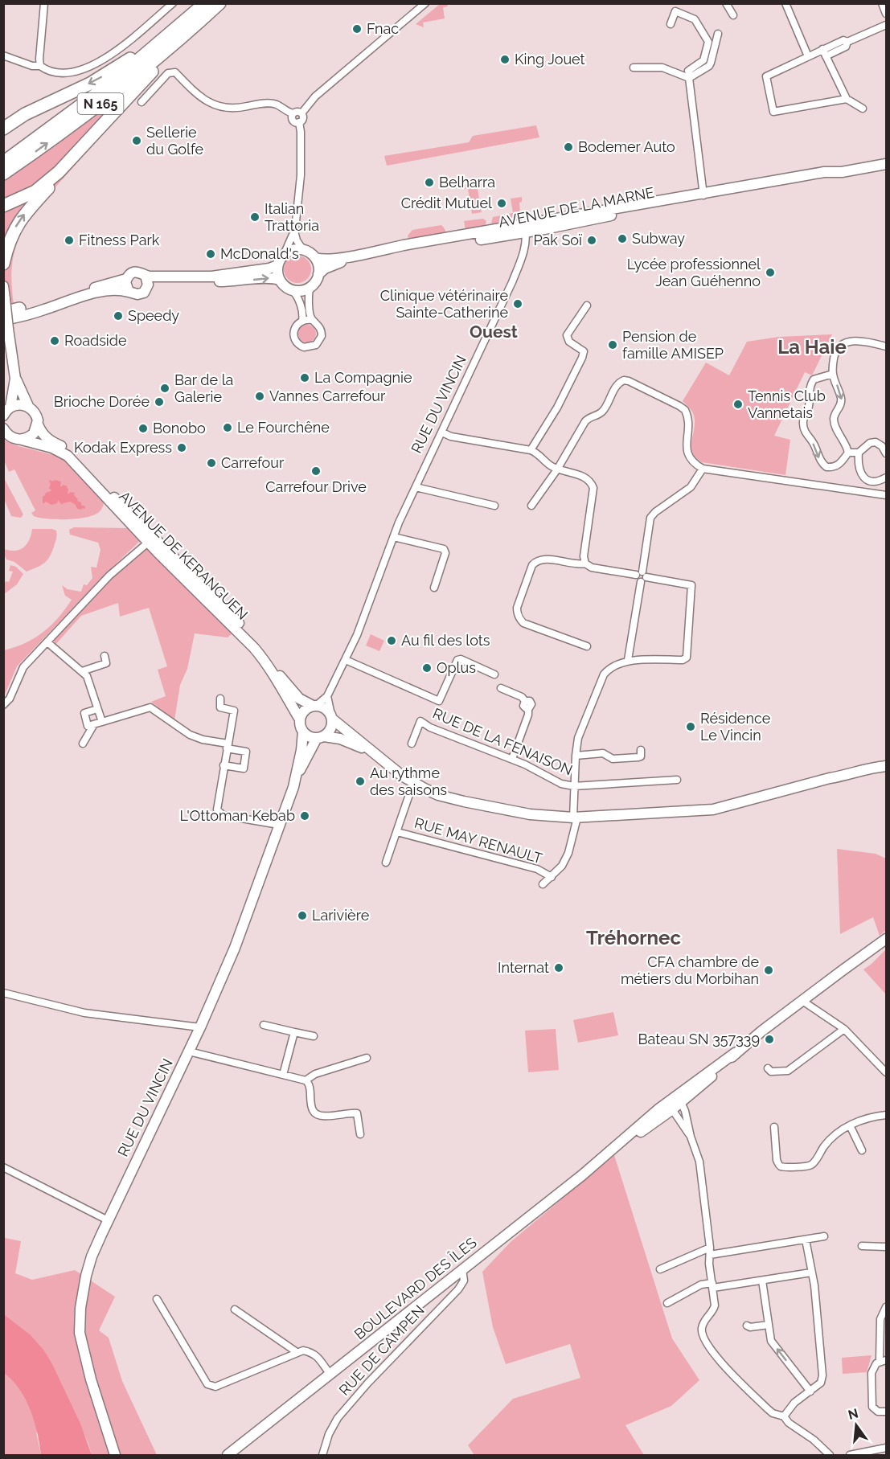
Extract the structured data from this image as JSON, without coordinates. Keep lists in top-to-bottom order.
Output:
{
  "streets": {
    "highway": ["N 165"],
    "main road": [
      "AVENUE DE LA MARNE",
      "RUE DU VINCIN",
      "AVENUE DE KERANGUEN",
      "BOULEVARD DES ÎLES"
    ],
    "street": ["RUE DE LA FENAISON", "RUE MAY RENAULT", "RUE DE CAMPEN"]
  },
  "crossings": [
    ["AVENUE DE LA MARNE", "RUE DU VINCIN"],
    ["RUE DU VINCIN", "AVENUE DE KERANGUEN"],
    ["BOULEVARD DES ÎLES", "RUE DE CAMPEN"]
  ],
  "districts": ["Ouest", "La Haie", "Tréhornec"],
  "places": [
    "Fnac",
    "King Jouet",
    "Sellerie du Golfe",
    "Bodemer Auto",
    "Belharra",
    "Crédit Mutuel",
    "Italian Trattoria",
    "Subway",
    "Fitness Park",
    "Pak Soï",
    "McDonald's",
    "Lycée professionnel Jean Guéhenno",
    "Clinique vétérinaire Sainte-Catherine",
    "Speedy",
    "Roadside",
    "Pension de famille AMISEP",
    "La Compagnie",
    "Bar de la Galerie",
    "Vannes Carrefour",
    "Brioche Dorée",
    "Tennis Club Vannetais",
    "Le Fourchêne",
    "Bonobo",
    "Kodak Express",
    "Carrefour",
    "Carrefour Drive",
    "Au fil des lots",
    "Oplus",
    "Résidence Le Vincin",
    "Au rythme des saisons",
    "L'Ottoman Kebab",
    "Larivière",
    "Internat",
    "CFA chambre de métiers du Morbihan",
    "Bateau SN 357339"
  ],
  "north": "top"
}
